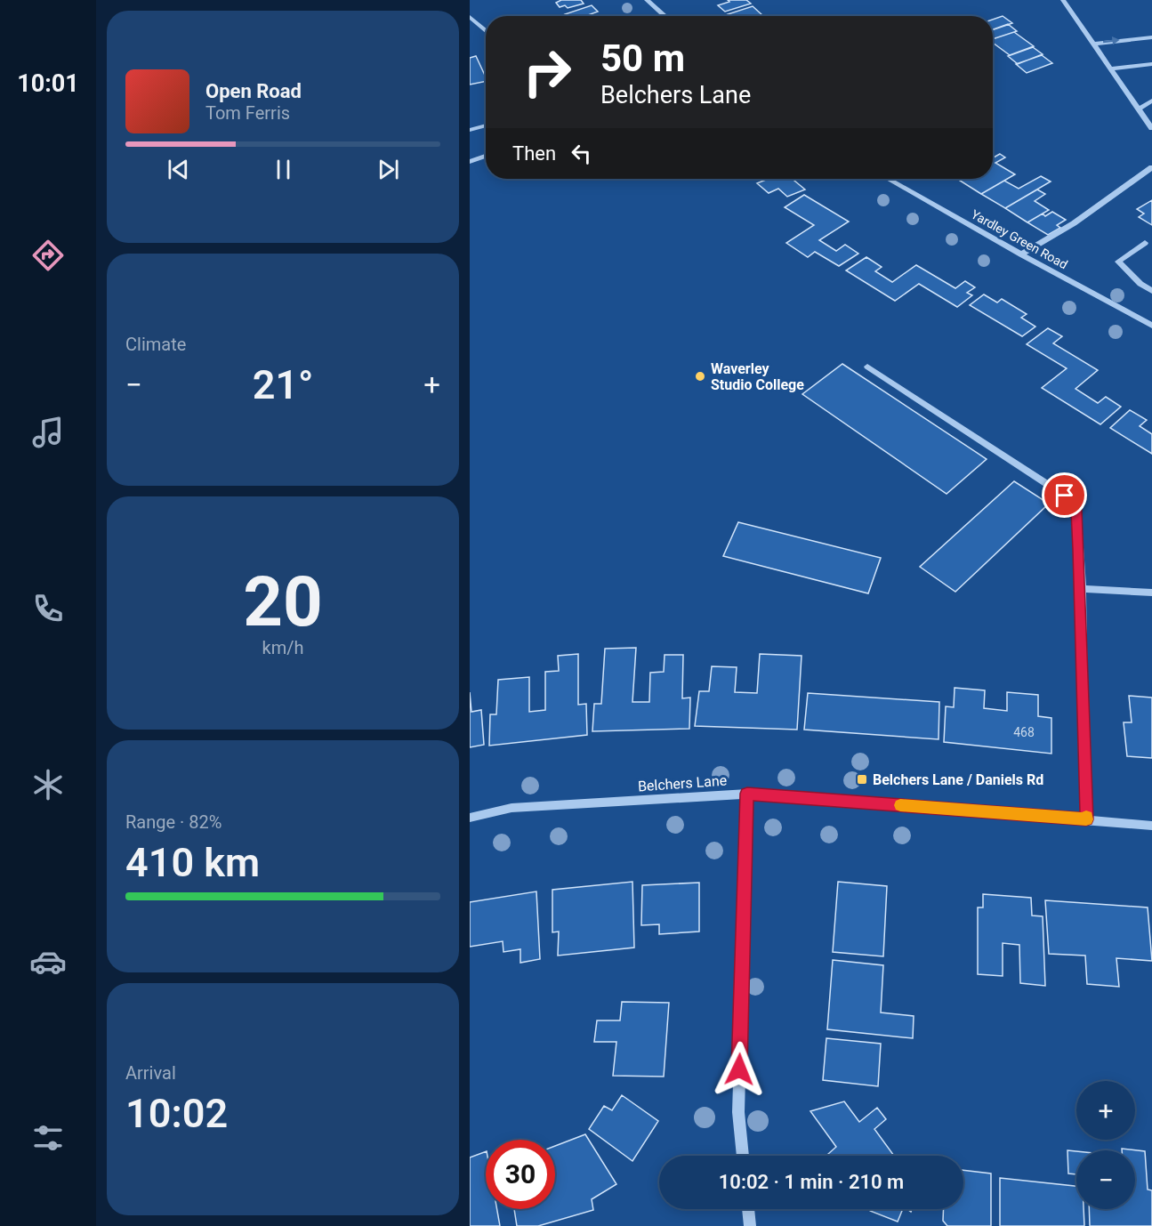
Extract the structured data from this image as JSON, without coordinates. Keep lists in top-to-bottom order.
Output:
{
  "streets": {
    "street": ["Yardley Green Road", "Belchers Lane"]
  },
  "places": {
    "other": ["Waverley Studio College"],
    "transit": ["Belchers Lane / Daniels Rd"]
  },
  "house_numbers": ["468"],
  "page": {
    "tabs": "10:01",
    "turn": ["50 m", "Belchers Lane"],
    "song": ["Open Road", "Tom Ferris"],
    "then": "Then",
    "tile": [
      "Climate",
      ["20", "km/h"],
      ["Range · 82%", "410 km"],
      ["Arrival", "10:02"]
    ],
    "heat": ["−", "21°", "+"],
    "map_buttons": ["+", "−"],
    "limit": "30",
    "trip": "10:02 · 1 min · 210 m"
  }
}
